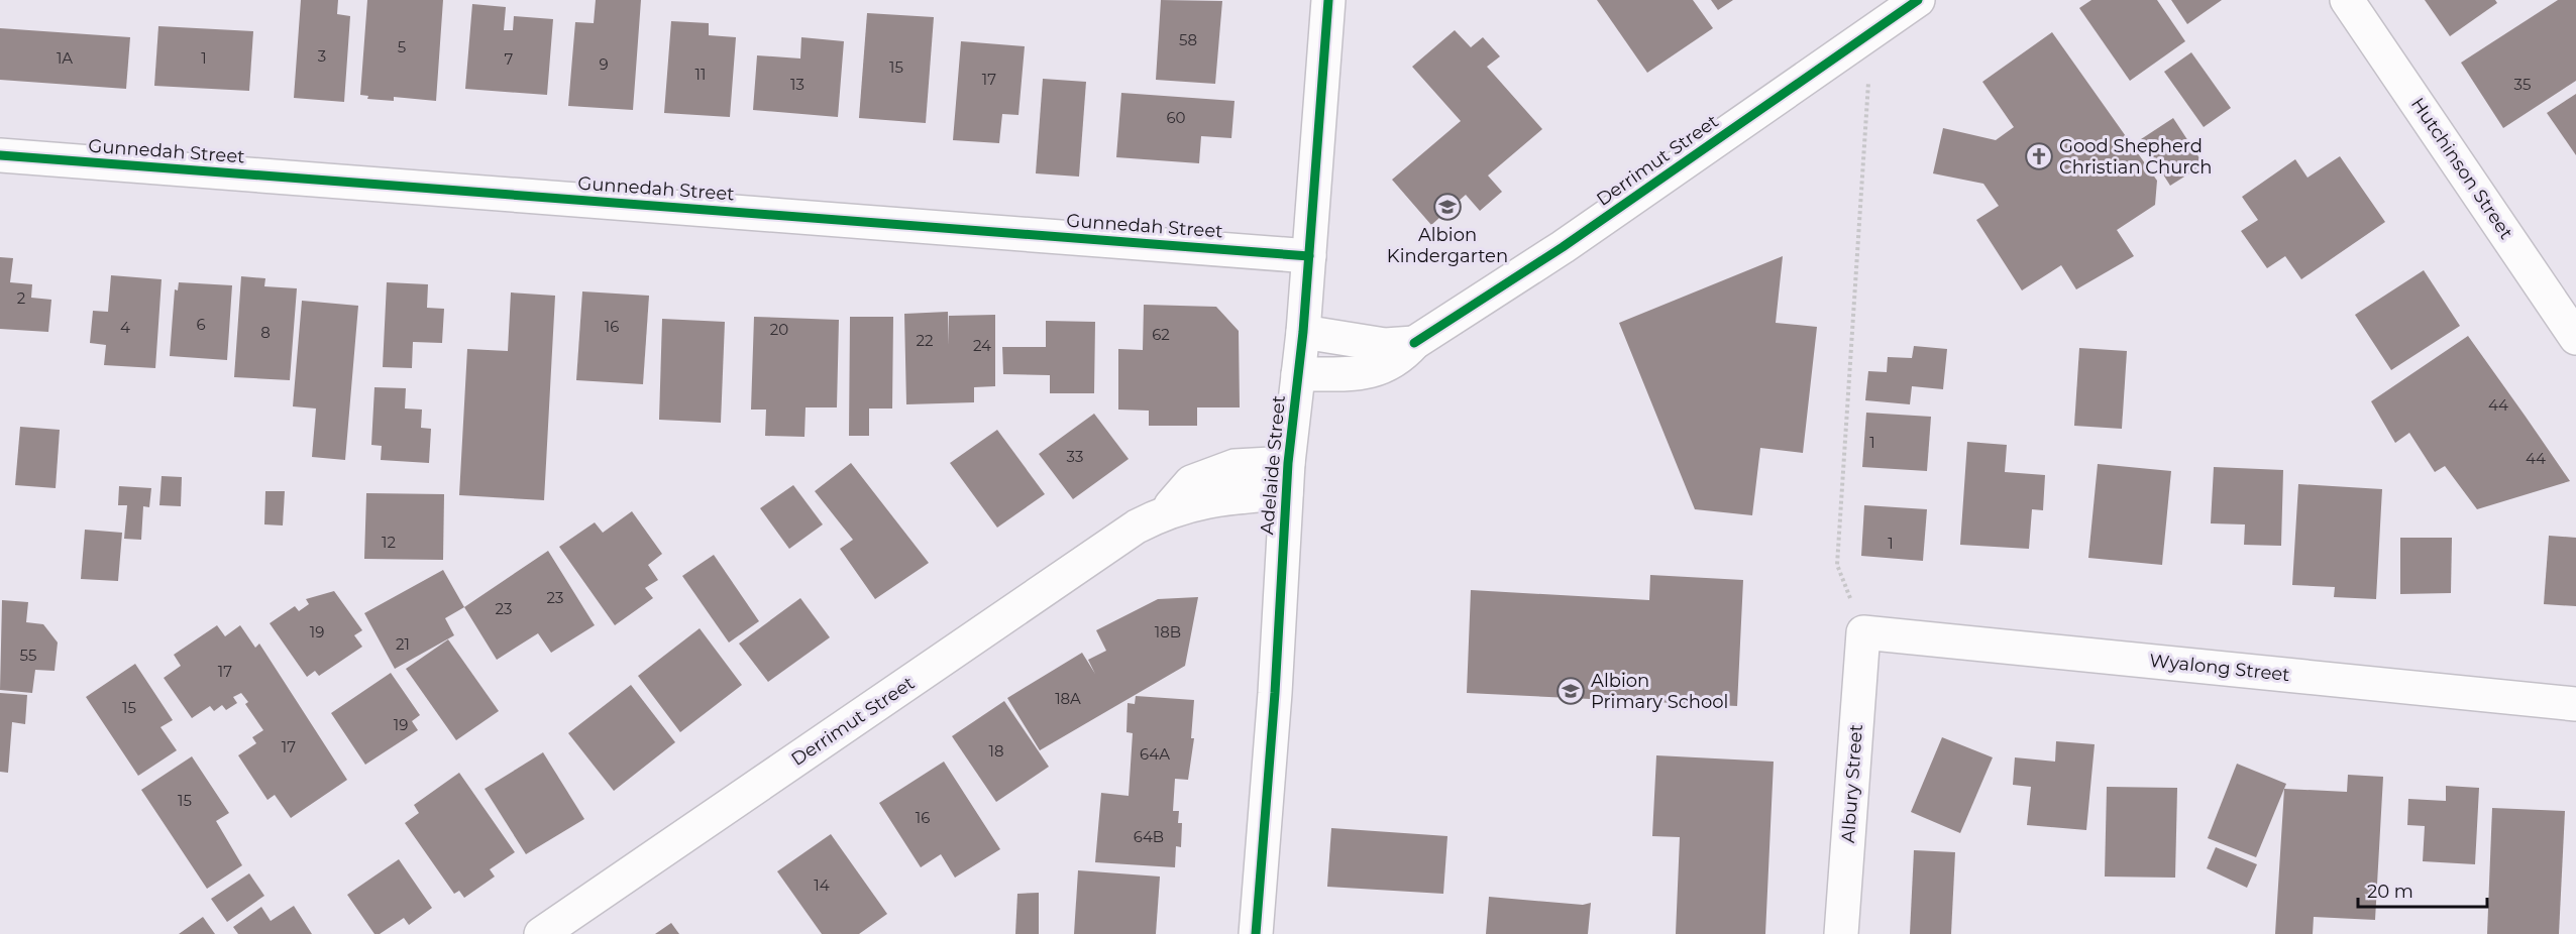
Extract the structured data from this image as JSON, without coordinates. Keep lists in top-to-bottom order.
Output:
{
  "streets": {
    "street": [
      "Gunnedah Street",
      "Derrimut Street",
      "Hutchinson Street",
      "Adelaide Street",
      "Wyalong Street",
      "Albury Street"
    ]
  },
  "crossings": [
    ["Gunnedah Street", "Adelaide Street"],
    ["Derrimut Street", "Adelaide Street"],
    ["Wyalong Street", "Albury Street"]
  ],
  "places": {
    "church": ["Good Shepherd Christian Church"],
    "school or university": ["Albion Kindergarten", "Albion Primary School"]
  },
  "house_numbers": [
    "58",
    "5",
    "3",
    "1A",
    "1",
    "7",
    "9",
    "15",
    "11",
    "17",
    "13",
    "35",
    "60",
    "2",
    "6",
    "16",
    "4",
    "20",
    "8",
    "62",
    "22",
    "24",
    "44",
    "1",
    "33",
    "44",
    "12",
    "1",
    "23",
    "23",
    "19",
    "18B",
    "21",
    "55",
    "17",
    "18A",
    "15",
    "19",
    "17",
    "18",
    "64A",
    "15",
    "16",
    "64B",
    "14"
  ],
  "scale_bar": "20 m"
}
